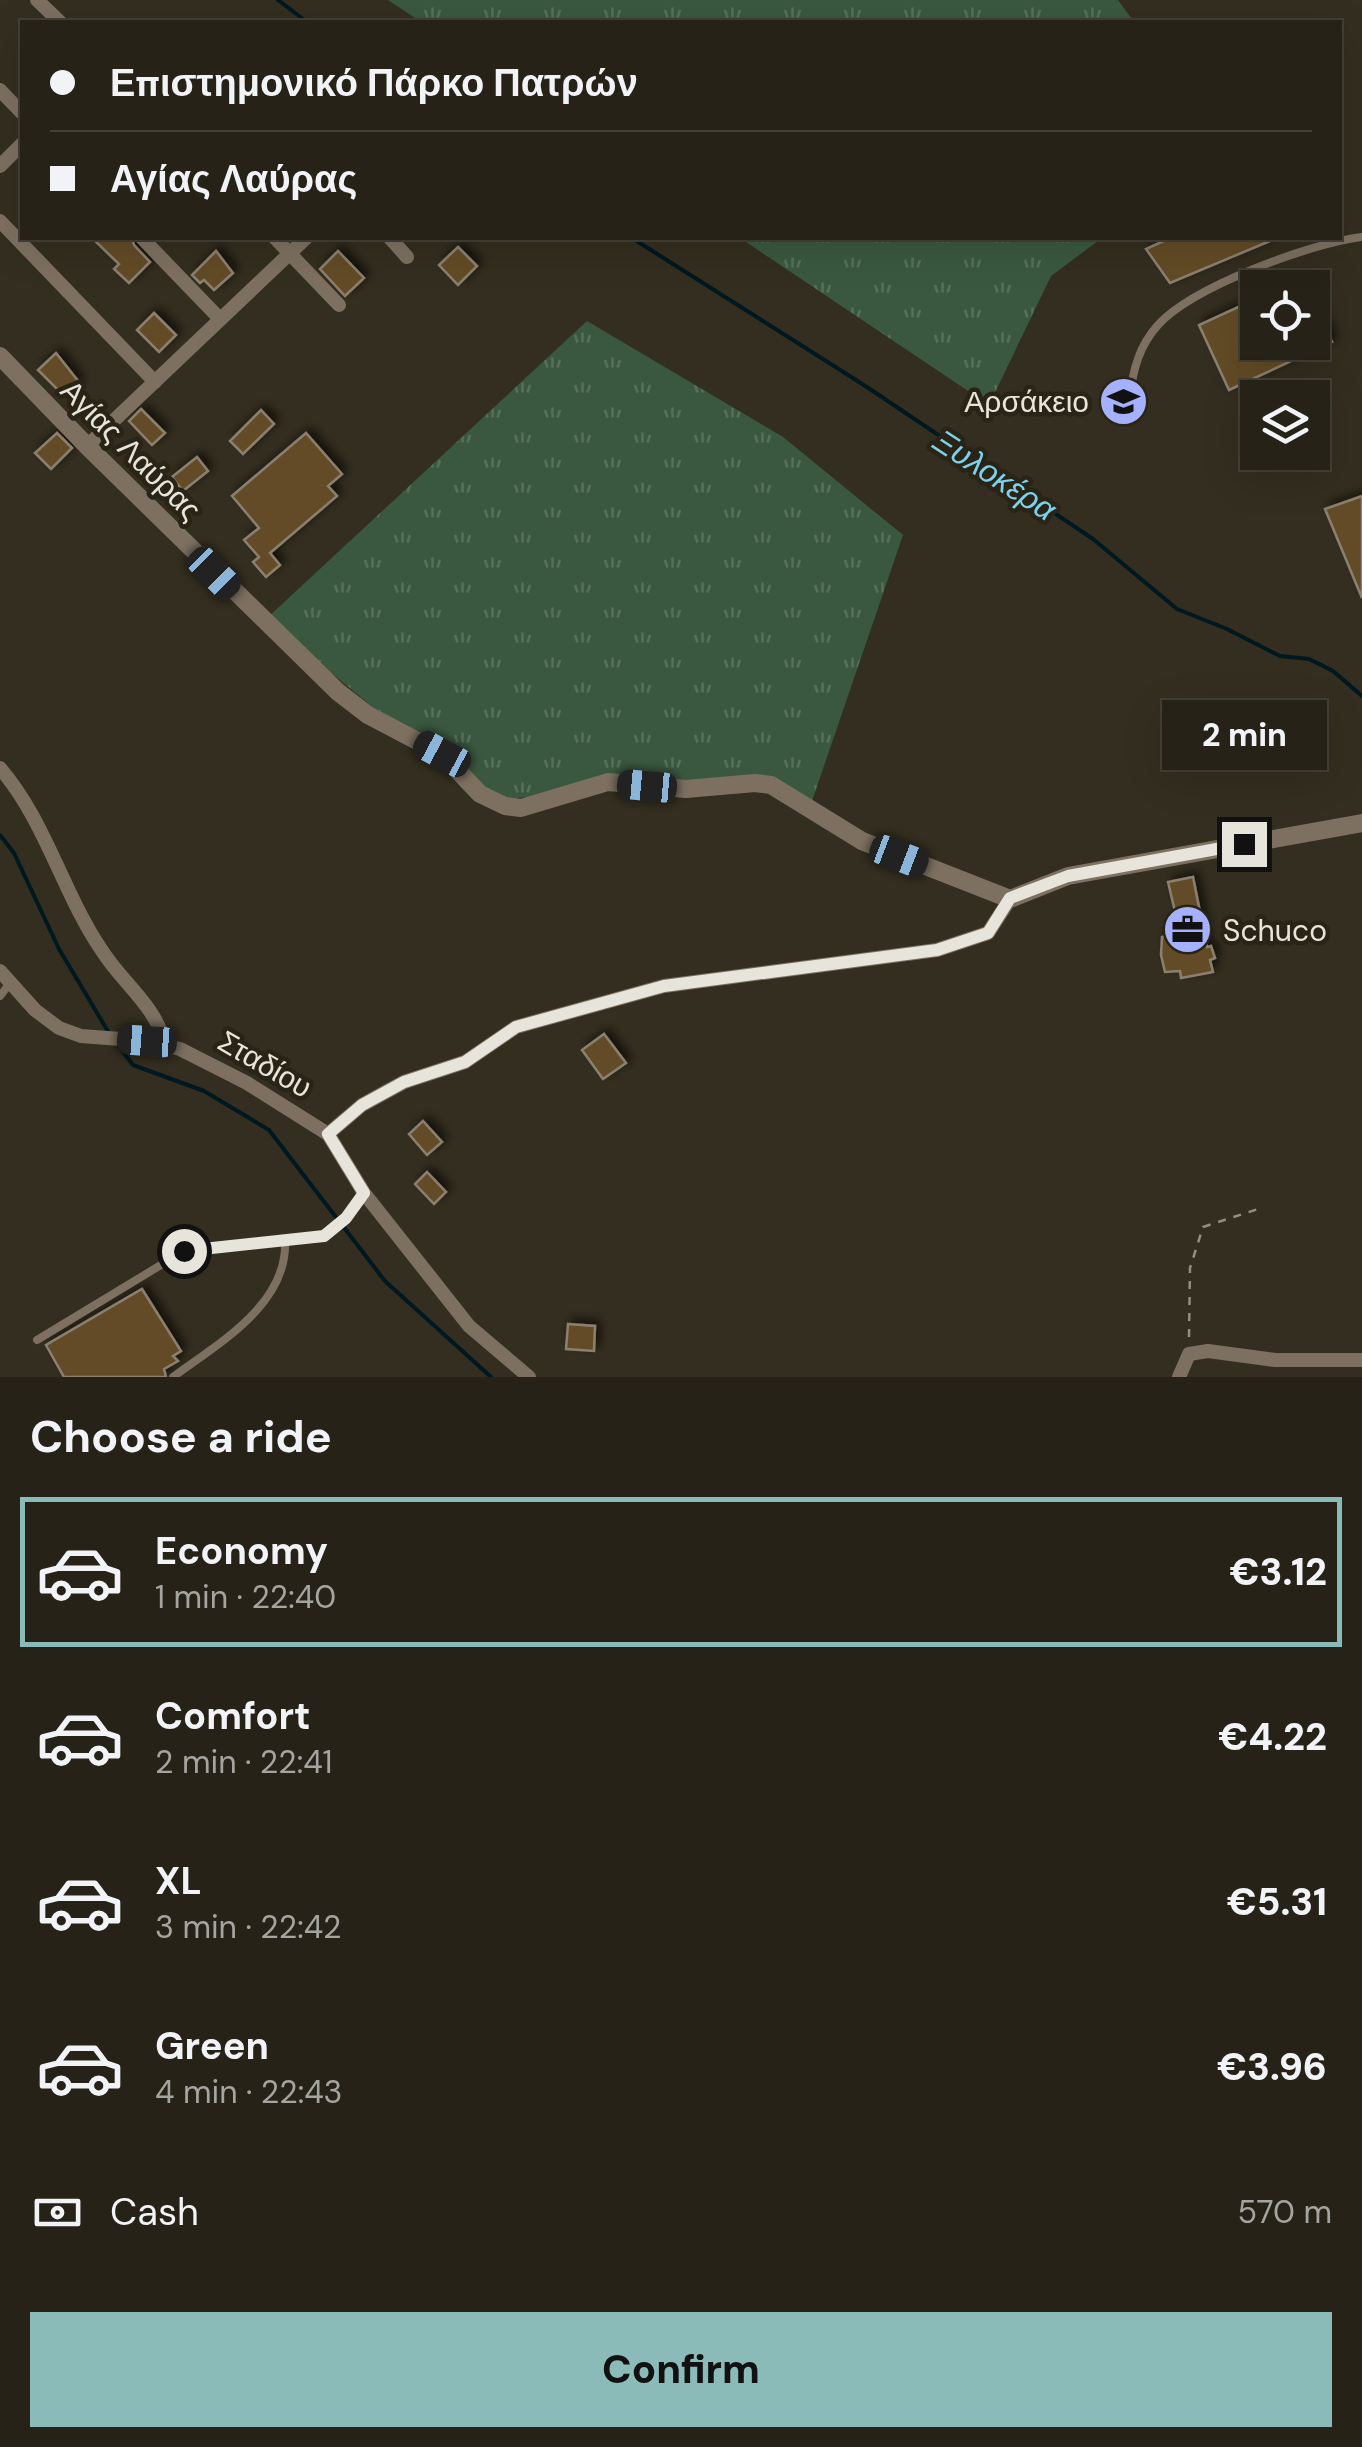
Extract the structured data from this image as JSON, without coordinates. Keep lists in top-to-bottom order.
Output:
{
  "streets": {
    "street": ["Αγίας Λαύρας", "Σταδίου"]
  },
  "water": ["Ξυλοκέρα"],
  "places": {
    "school or university": ["Αρσάκειο"],
    "office": ["Schuco"]
  },
  "page": {
    "banner": ["Επιστημονικό Πάρκο Πατρών", "Αγίας Λαύρας"],
    "bubble": "2 min",
    "heading": "Choose a ride",
    "list": [
      {
        "name": "Economy",
        "note": "1 min · 22:40",
        "value": "€3.12"
      },
      {
        "name": "Comfort",
        "note": "2 min · 22:41",
        "value": "€4.22"
      },
      {
        "name": "XL",
        "note": "3 min · 22:42",
        "value": "€5.31"
      },
      {
        "name": "Green",
        "note": "4 min · 22:43",
        "value": "€3.96"
      }
    ],
    "pay": ["Cash", "570 m"],
    "buttons": "Confirm"
  }
}
